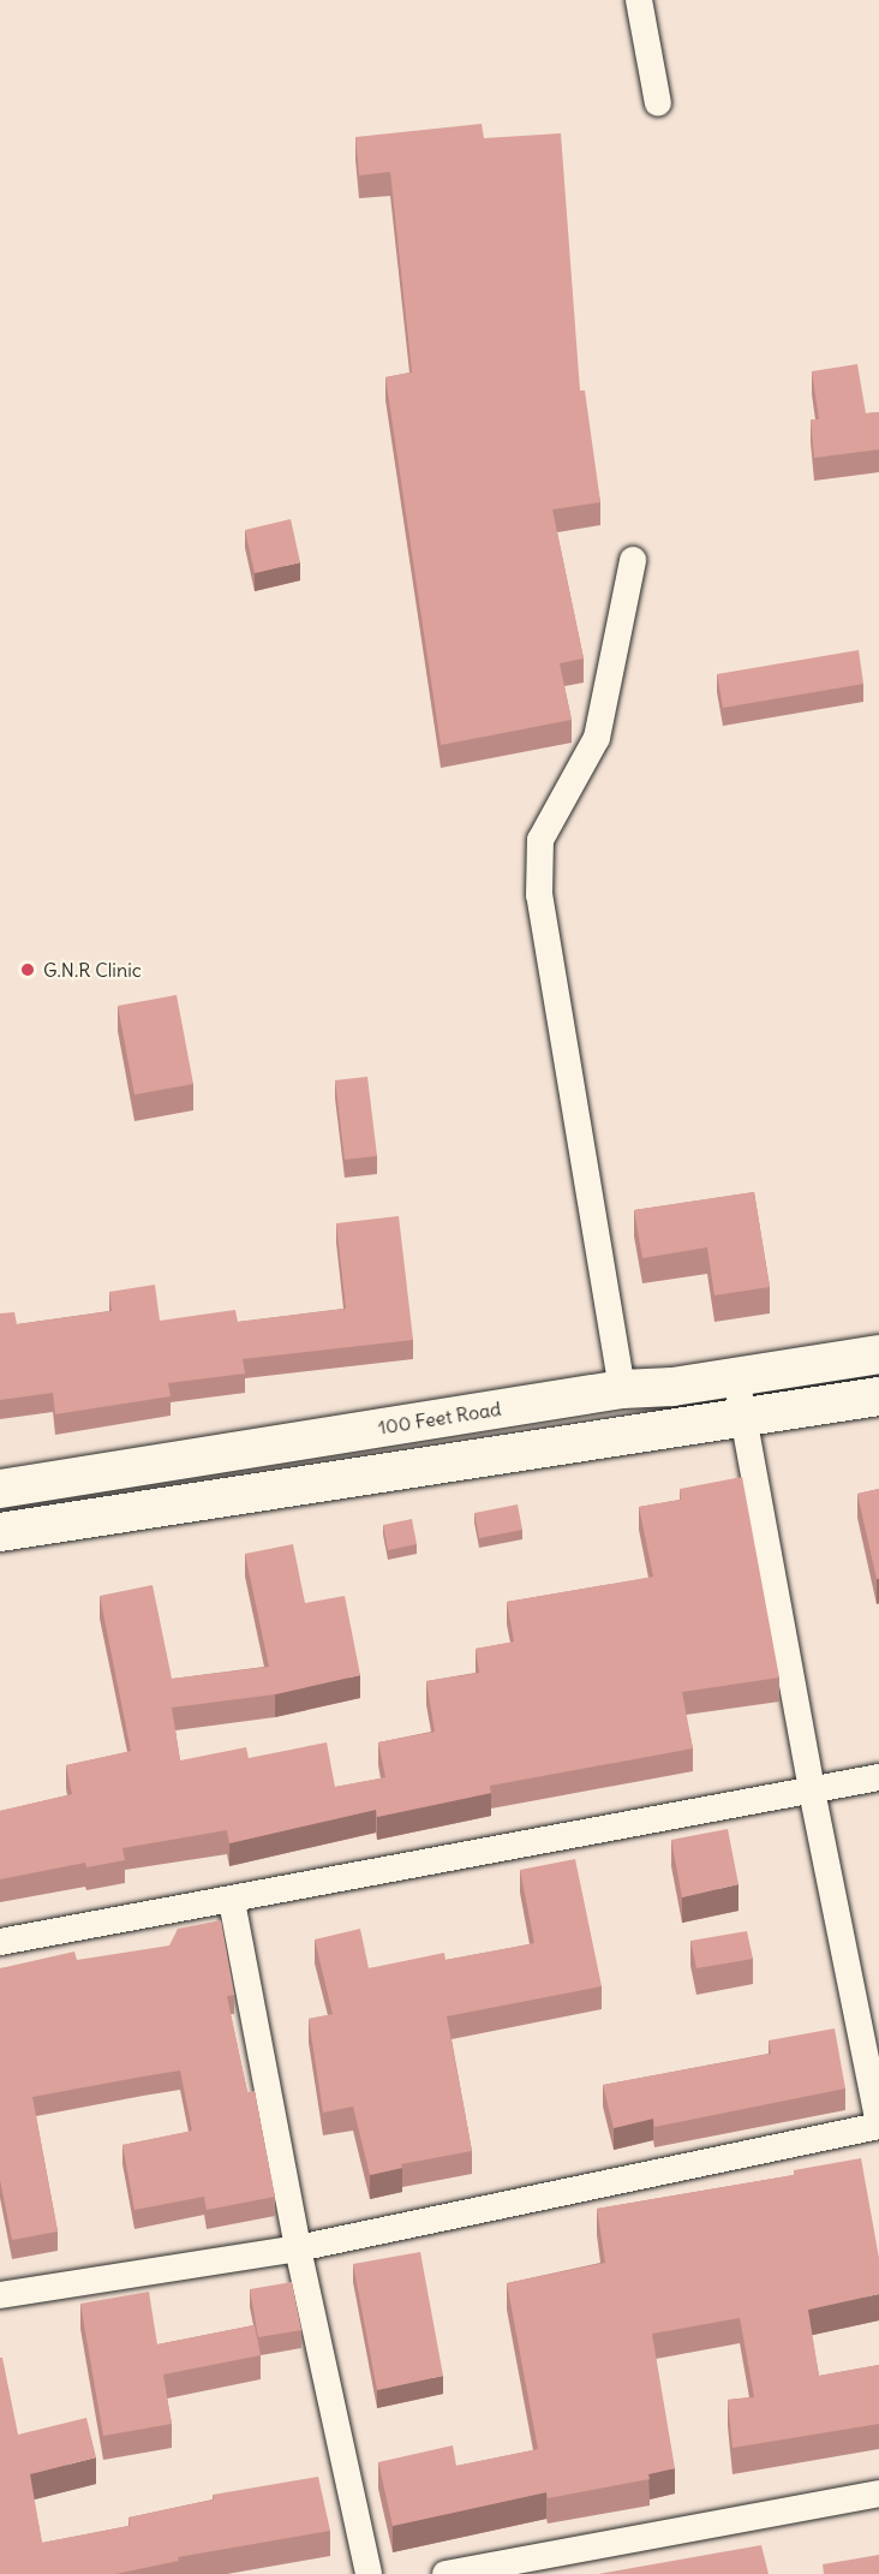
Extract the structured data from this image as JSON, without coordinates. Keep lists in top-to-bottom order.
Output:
{
  "streets": {
    "street": ["100 Feet Road"]
  },
  "places": ["G.N.R Clinic"]
}
